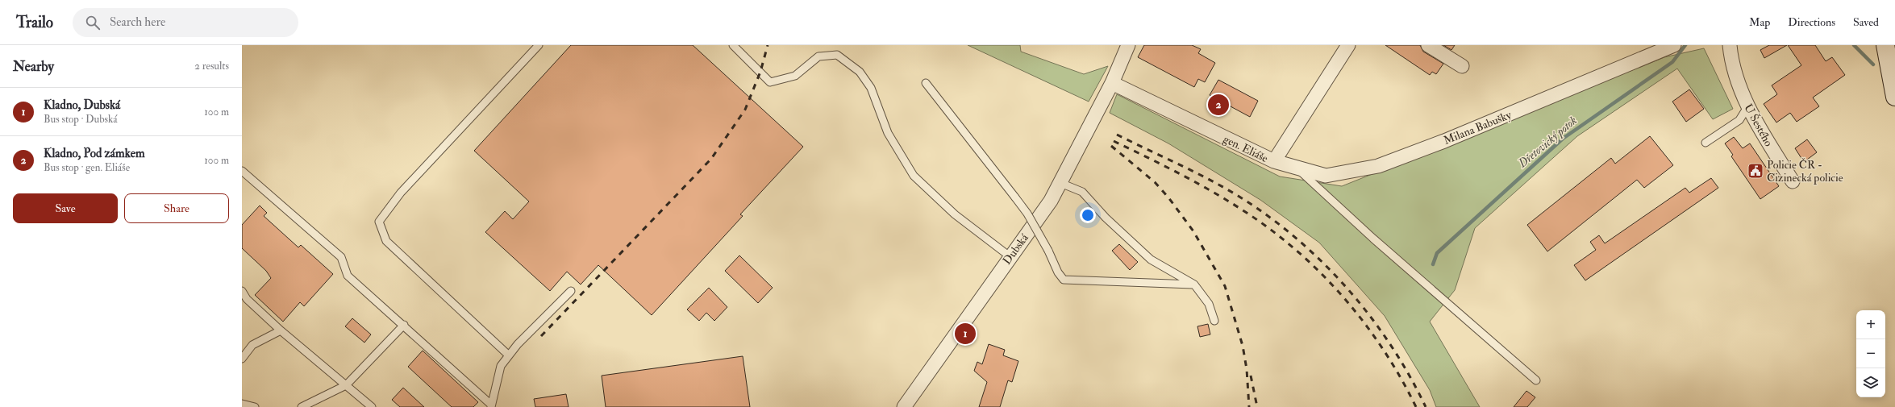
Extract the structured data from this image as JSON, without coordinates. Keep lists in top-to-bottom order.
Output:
{
  "streets": {
    "street": [
      "U Šestého",
      "Milana Babušky",
      "gen. Eliáše",
      "Dubská"
    ]
  },
  "crossings": [
    ["Milana Babušky", "gen. Eliáše"],
    ["gen. Eliáše", "Dubská"]
  ],
  "water": ["Dřetovický potok"],
  "places": {
    "public building": ["Policie ČR - Cizinecká policie"]
  },
  "page": {
    "header": "Trailo",
    "search": "Search here",
    "nav": ["Map", "Directions", "Saved"],
    "heading": ["Nearby", "2 results"],
    "list": [
      {
        "mark": "1",
        "name": "Kladno, Dubská",
        "note": "Bus stop · Dubská",
        "value": "100 m"
      },
      {
        "mark": "2",
        "name": "Kladno, Pod zámkem",
        "note": "Bus stop · gen. Eliáše",
        "value": "100 m"
      }
    ],
    "pins": ["2", "1"],
    "buttons": ["Save", "Share"],
    "map_buttons": ["+", "−"]
  }
}
